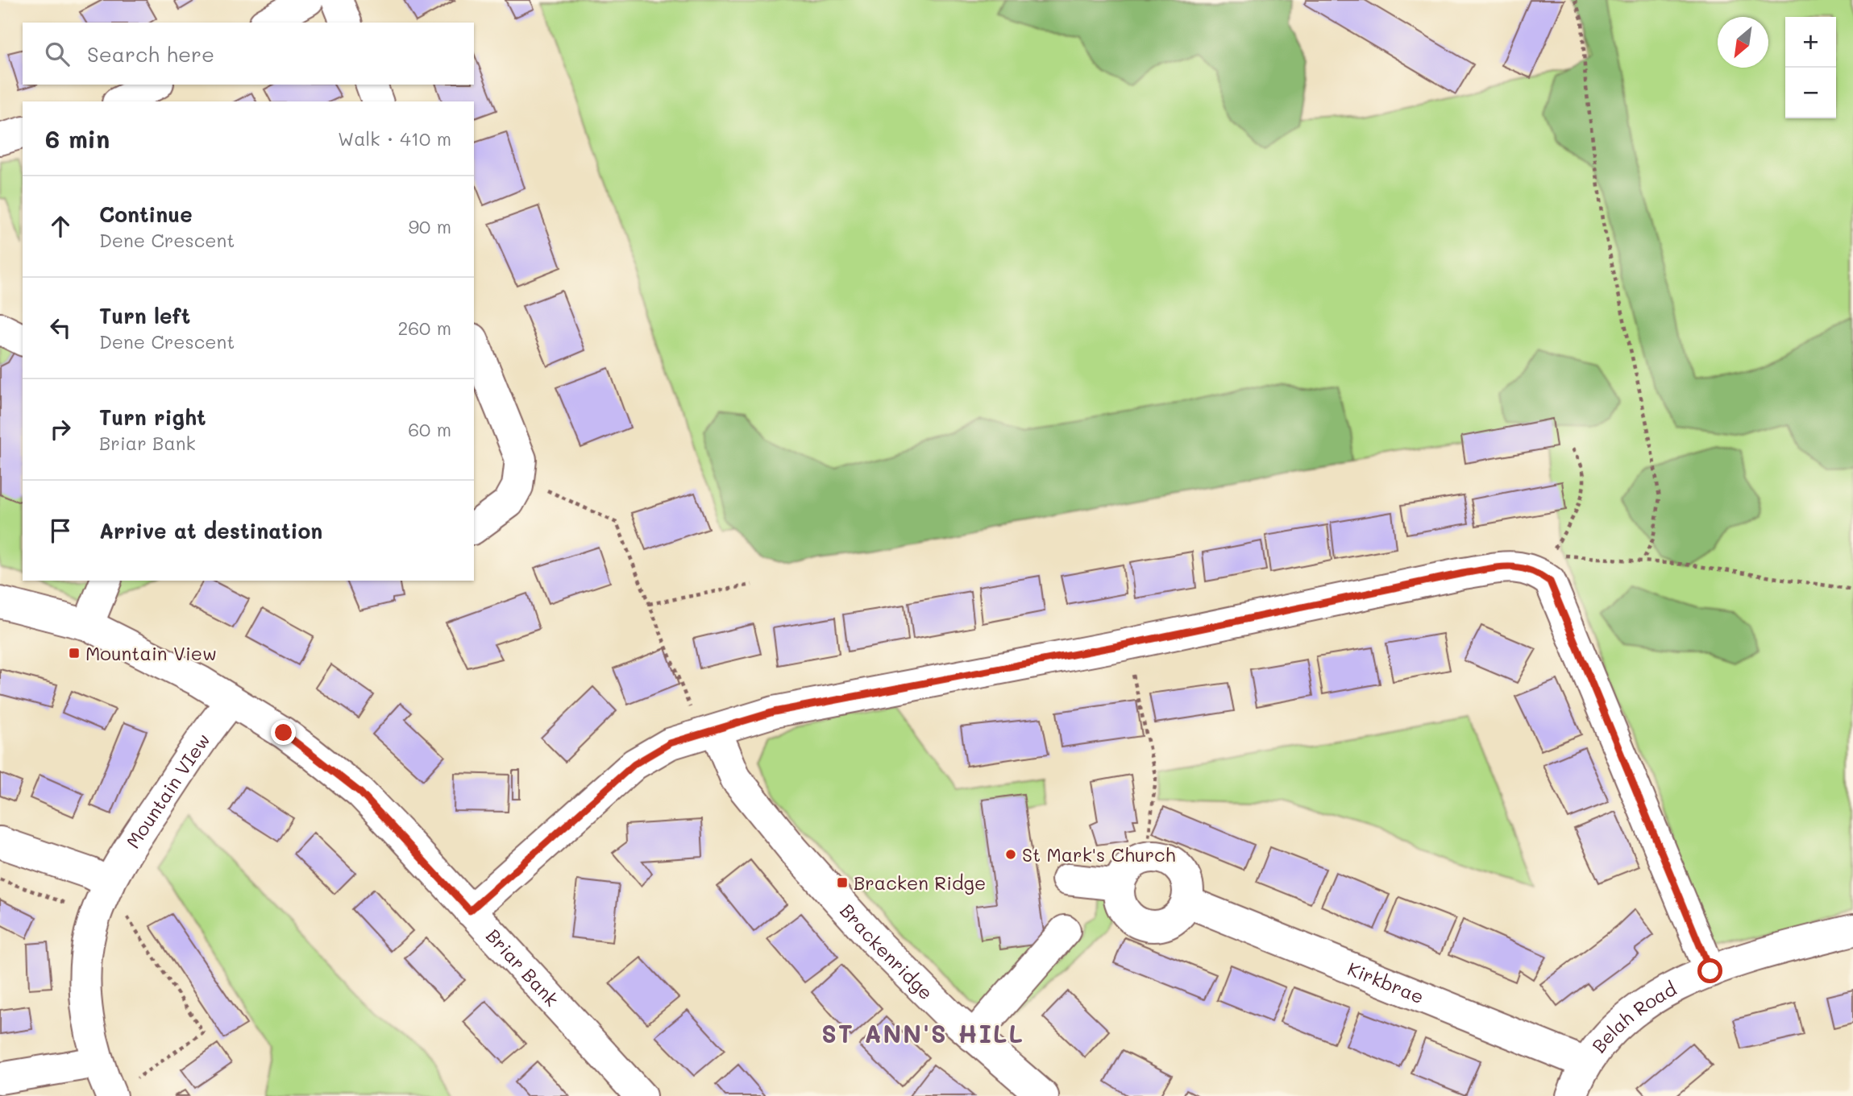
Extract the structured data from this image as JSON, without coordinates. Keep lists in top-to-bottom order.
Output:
{
  "streets": {
    "street": [
      "Mountain VIew",
      "Brackenridge",
      "Briar Bank",
      "Kirkbrae",
      "Belah Road"
    ]
  },
  "crossings": [
    ["Mountain VIew", "Briar Bank"],
    ["Kirkbrae", "Belah Road"]
  ],
  "districts": ["ST ANN'S HILL"],
  "places": {
    "transit": ["Mountain View", "Bracken Ridge"],
    "other": ["St Mark's Church"]
  },
  "north": "bottom left",
  "page": {
    "map_buttons": ["+", "−"],
    "search": "Search here",
    "heading": ["6 min", "Walk · 410 m"],
    "list": [
      ["Continue", "Dene Crescent", "90 m"],
      ["Turn left", "Dene Crescent", "260 m"],
      ["Turn right", "Briar Bank", "60 m"],
      "Arrive at destination"
    ]
  }
}
